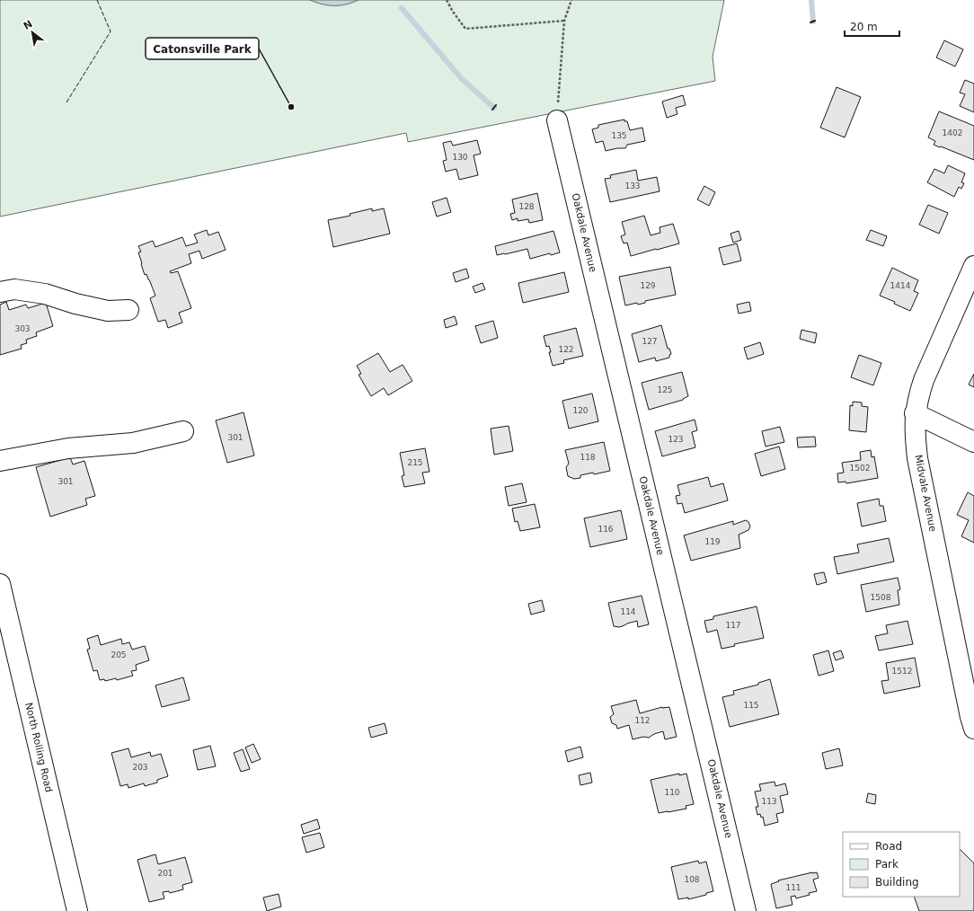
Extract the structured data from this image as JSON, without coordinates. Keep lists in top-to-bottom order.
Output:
{
  "streets": {
    "street": ["Oakdale Avenue", "Midvale Avenue", "North Rolling Road"]
  },
  "places": ["Catonsville Park"],
  "house_numbers": [
    "1402",
    "135",
    "130",
    "133",
    "128",
    "129",
    "1414",
    "303",
    "127",
    "122",
    "125",
    "120",
    "301",
    "123",
    "118",
    "215",
    "1502",
    "301",
    "116",
    "119",
    "1508",
    "114",
    "117",
    "205",
    "1512",
    "115",
    "112",
    "203",
    "110",
    "113",
    "201",
    "108",
    "111"
  ],
  "legend": ["Road", "Park", "Building"],
  "scale_bar": "20 m",
  "north": "top left"
}
